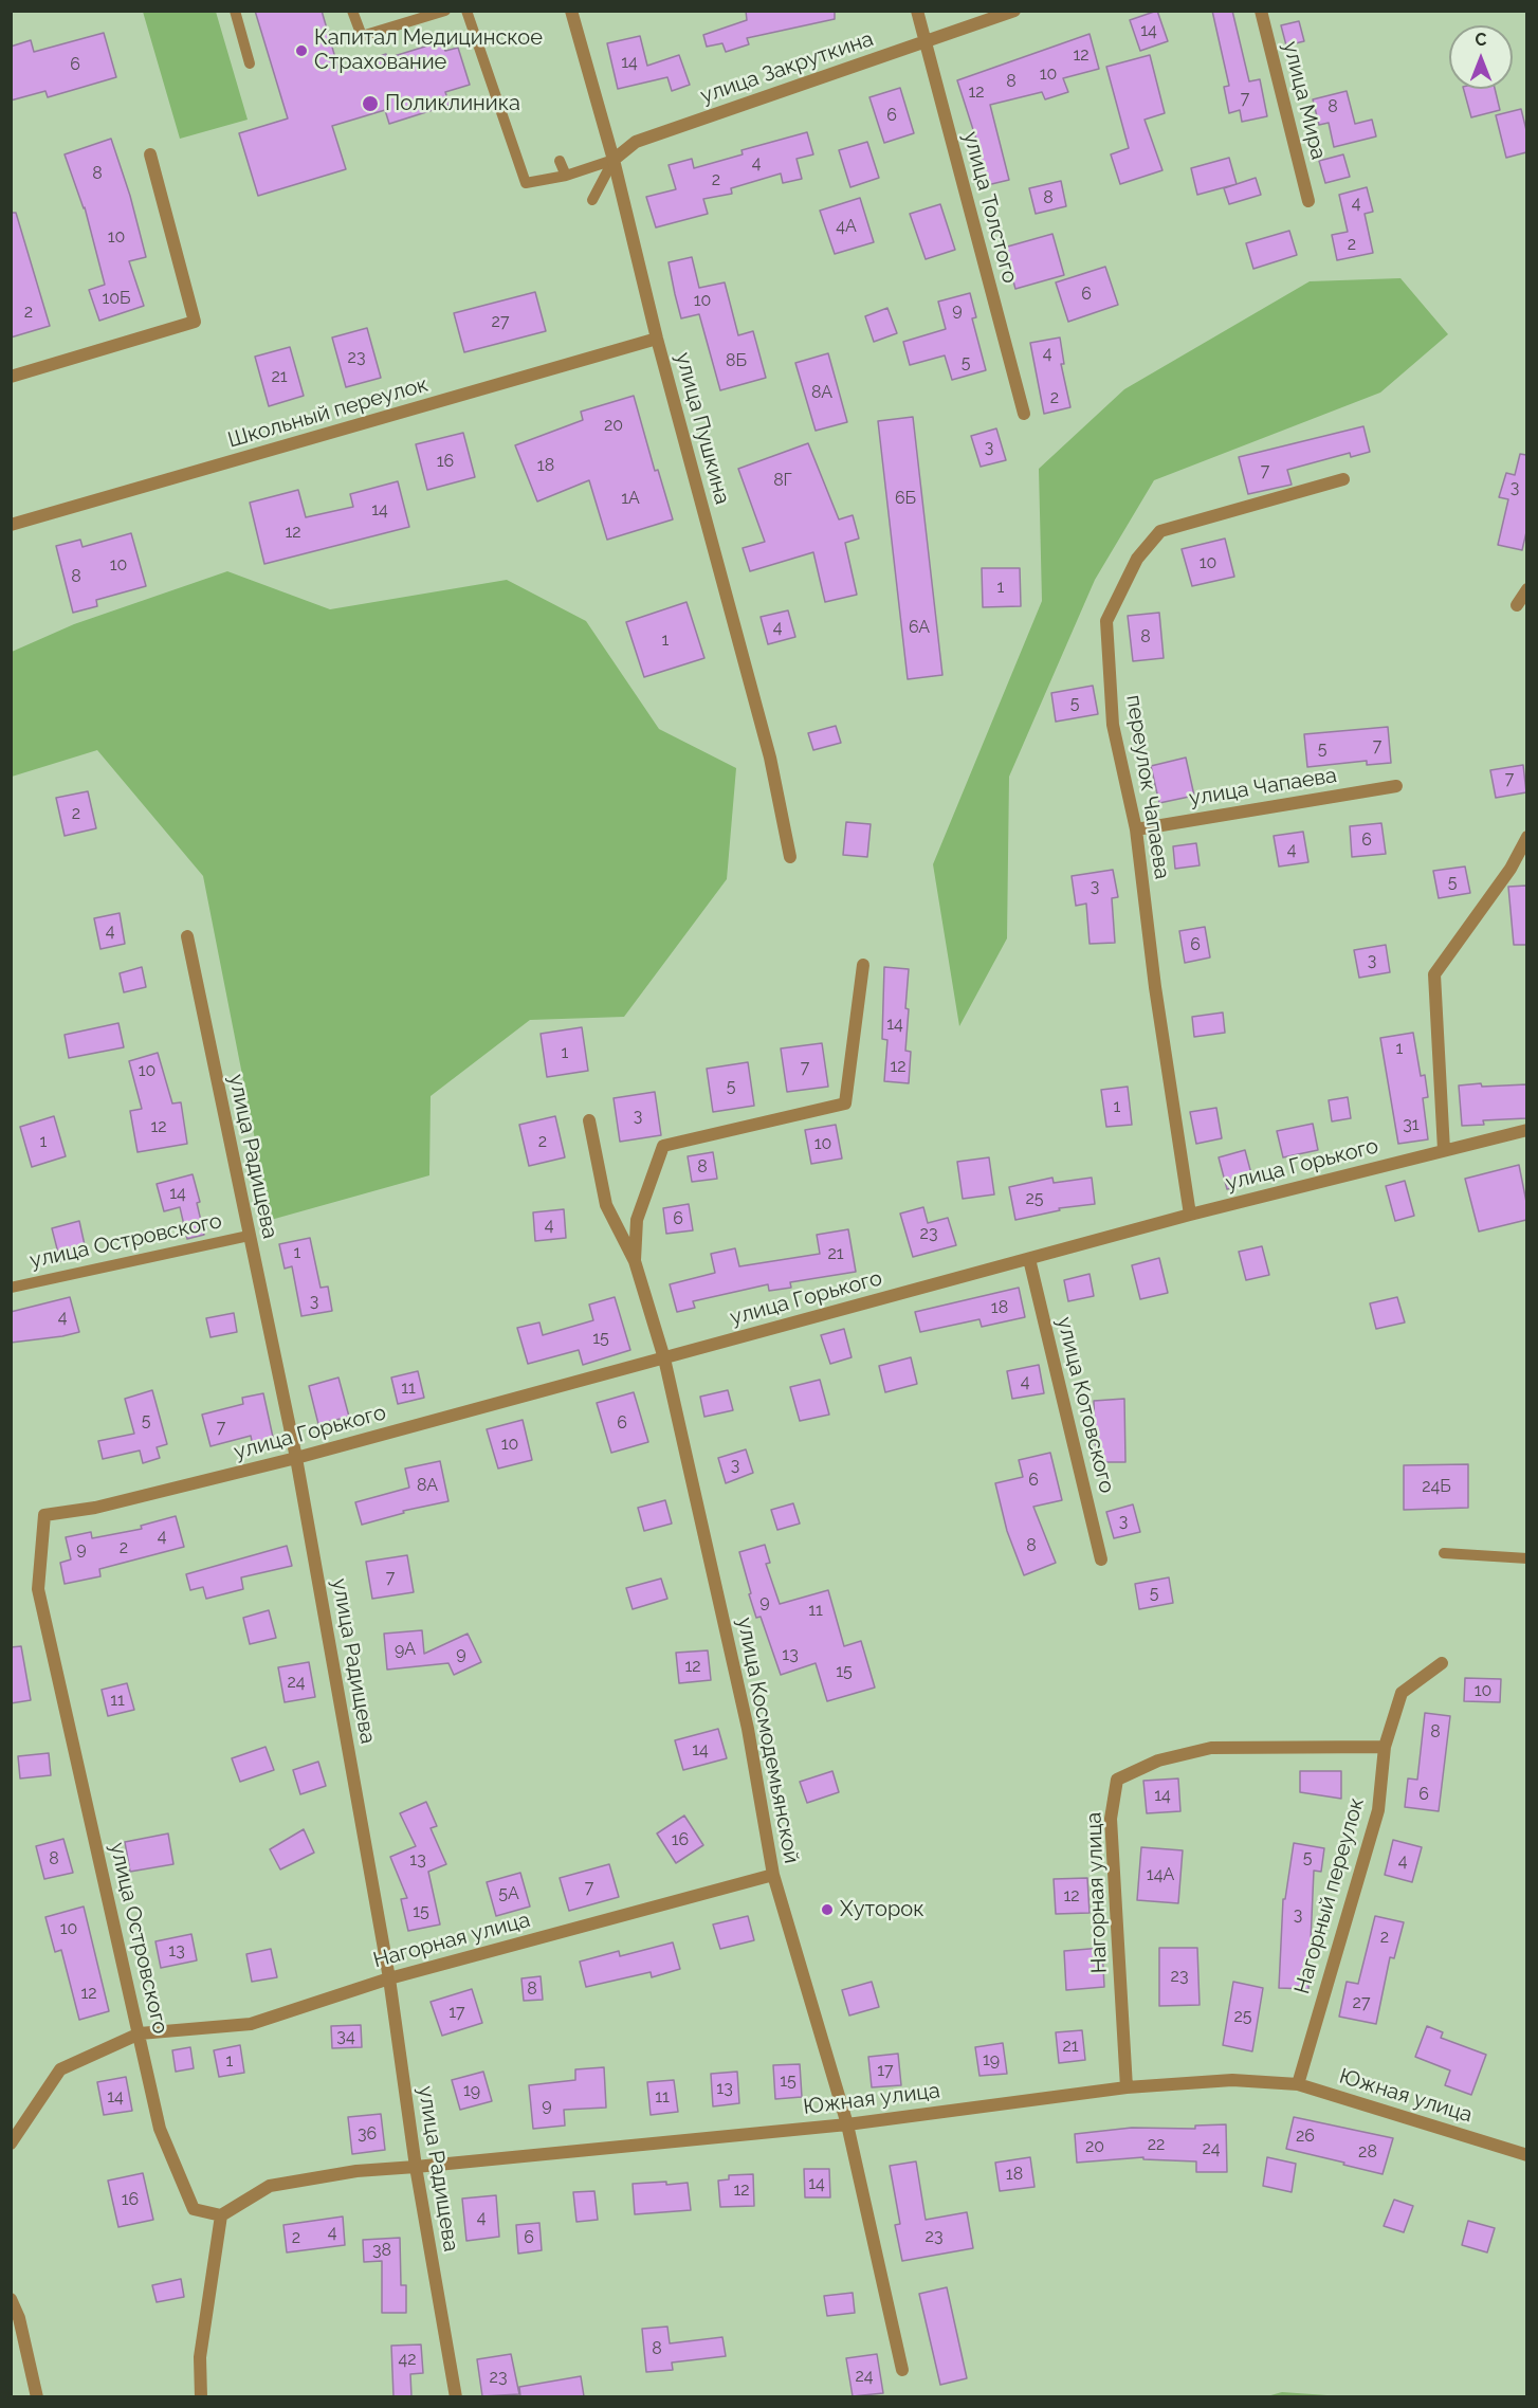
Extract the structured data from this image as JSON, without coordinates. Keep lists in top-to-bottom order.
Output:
{
  "streets": {
    "street": [
      "улица Закруткина",
      "улица Мира",
      "улица Толстого",
      "Школьный переулок",
      "улица Пушкина",
      "переулок Чапаева",
      "улица Чапаева",
      "улица Радищева",
      "улица Горького",
      "улица Островского",
      "улица Котовского",
      "улица Космодемьянской",
      "Нагорная улица",
      "Нагорный переулок",
      "Южная улица"
    ]
  },
  "crossings": [
    ["улица Закруткина", "улица Толстого"],
    ["улица Закруткина", "улица Пушкина"],
    ["Школьный переулок", "улица Пушкина"],
    ["переулок Чапаева", "улица Чапаева"],
    ["переулок Чапаева", "улица Горького"],
    ["улица Радищева", "улица Горького"],
    ["улица Радищева", "улица Островского"],
    ["улица Радищева", "Нагорная улица"],
    ["улица Радищева", "Южная улица"],
    ["улица Горького", "улица Островского"],
    ["улица Горького", "улица Котовского"],
    ["улица Горького", "улица Космодемьянской"],
    ["улица Островского", "Нагорная улица"],
    ["улица Островского", "Южная улица"],
    ["улица Космодемьянской", "Нагорная улица"],
    ["улица Космодемьянской", "Южная улица"],
    ["Нагорная улица", "Нагорный переулок"],
    ["Нагорная улица", "Южная улица"],
    ["Нагорный переулок", "Южная улица"]
  ],
  "places": ["Капитал Медицинское Страхование", "Поликлиника", "Хуторок"],
  "house_numbers": [
    "14",
    "12",
    "14",
    "6",
    "10",
    "8",
    "12",
    "7",
    "8",
    "6",
    "4",
    "8",
    "2",
    "8",
    "4",
    "4А",
    "10",
    "2",
    "6",
    "10Б",
    "10",
    "9",
    "2",
    "27",
    "4",
    "23",
    "8Б",
    "5",
    "21",
    "8А",
    "2",
    "20",
    "3",
    "16",
    "18",
    "7",
    "8Г",
    "3",
    "1А",
    "6Б",
    "14",
    "12",
    "10",
    "10",
    "8",
    "1",
    "4",
    "6А",
    "8",
    "1",
    "5",
    "7",
    "5",
    "7",
    "2",
    "6",
    "4",
    "5",
    "3",
    "4",
    "6",
    "3",
    "14",
    "1",
    "1",
    "12",
    "7",
    "10",
    "5",
    "1",
    "3",
    "31",
    "12",
    "1",
    "2",
    "10",
    "8",
    "14",
    "25",
    "6",
    "4",
    "23",
    "1",
    "21",
    "3",
    "18",
    "4",
    "15",
    "4",
    "11",
    "5",
    "6",
    "7",
    "10",
    "3",
    "6",
    "8А",
    "24Б",
    "3",
    "4",
    "8",
    "2",
    "9",
    "7",
    "5",
    "9",
    "11",
    "9А",
    "9",
    "13",
    "12",
    "15",
    "24",
    "10",
    "11",
    "8",
    "14",
    "6",
    "14",
    "16",
    "5",
    "8",
    "13",
    "4",
    "14А",
    "7",
    "5А",
    "12",
    "15",
    "3",
    "10",
    "2",
    "13",
    "23",
    "8",
    "12",
    "27",
    "17",
    "25",
    "34",
    "21",
    "19",
    "1",
    "17",
    "15",
    "13",
    "19",
    "14",
    "11",
    "9",
    "36",
    "26",
    "22",
    "20",
    "24",
    "28",
    "18",
    "14",
    "12",
    "16",
    "4",
    "4",
    "23",
    "2",
    "6",
    "38",
    "8",
    "42",
    "24",
    "23"
  ],
  "north": "top"
}
